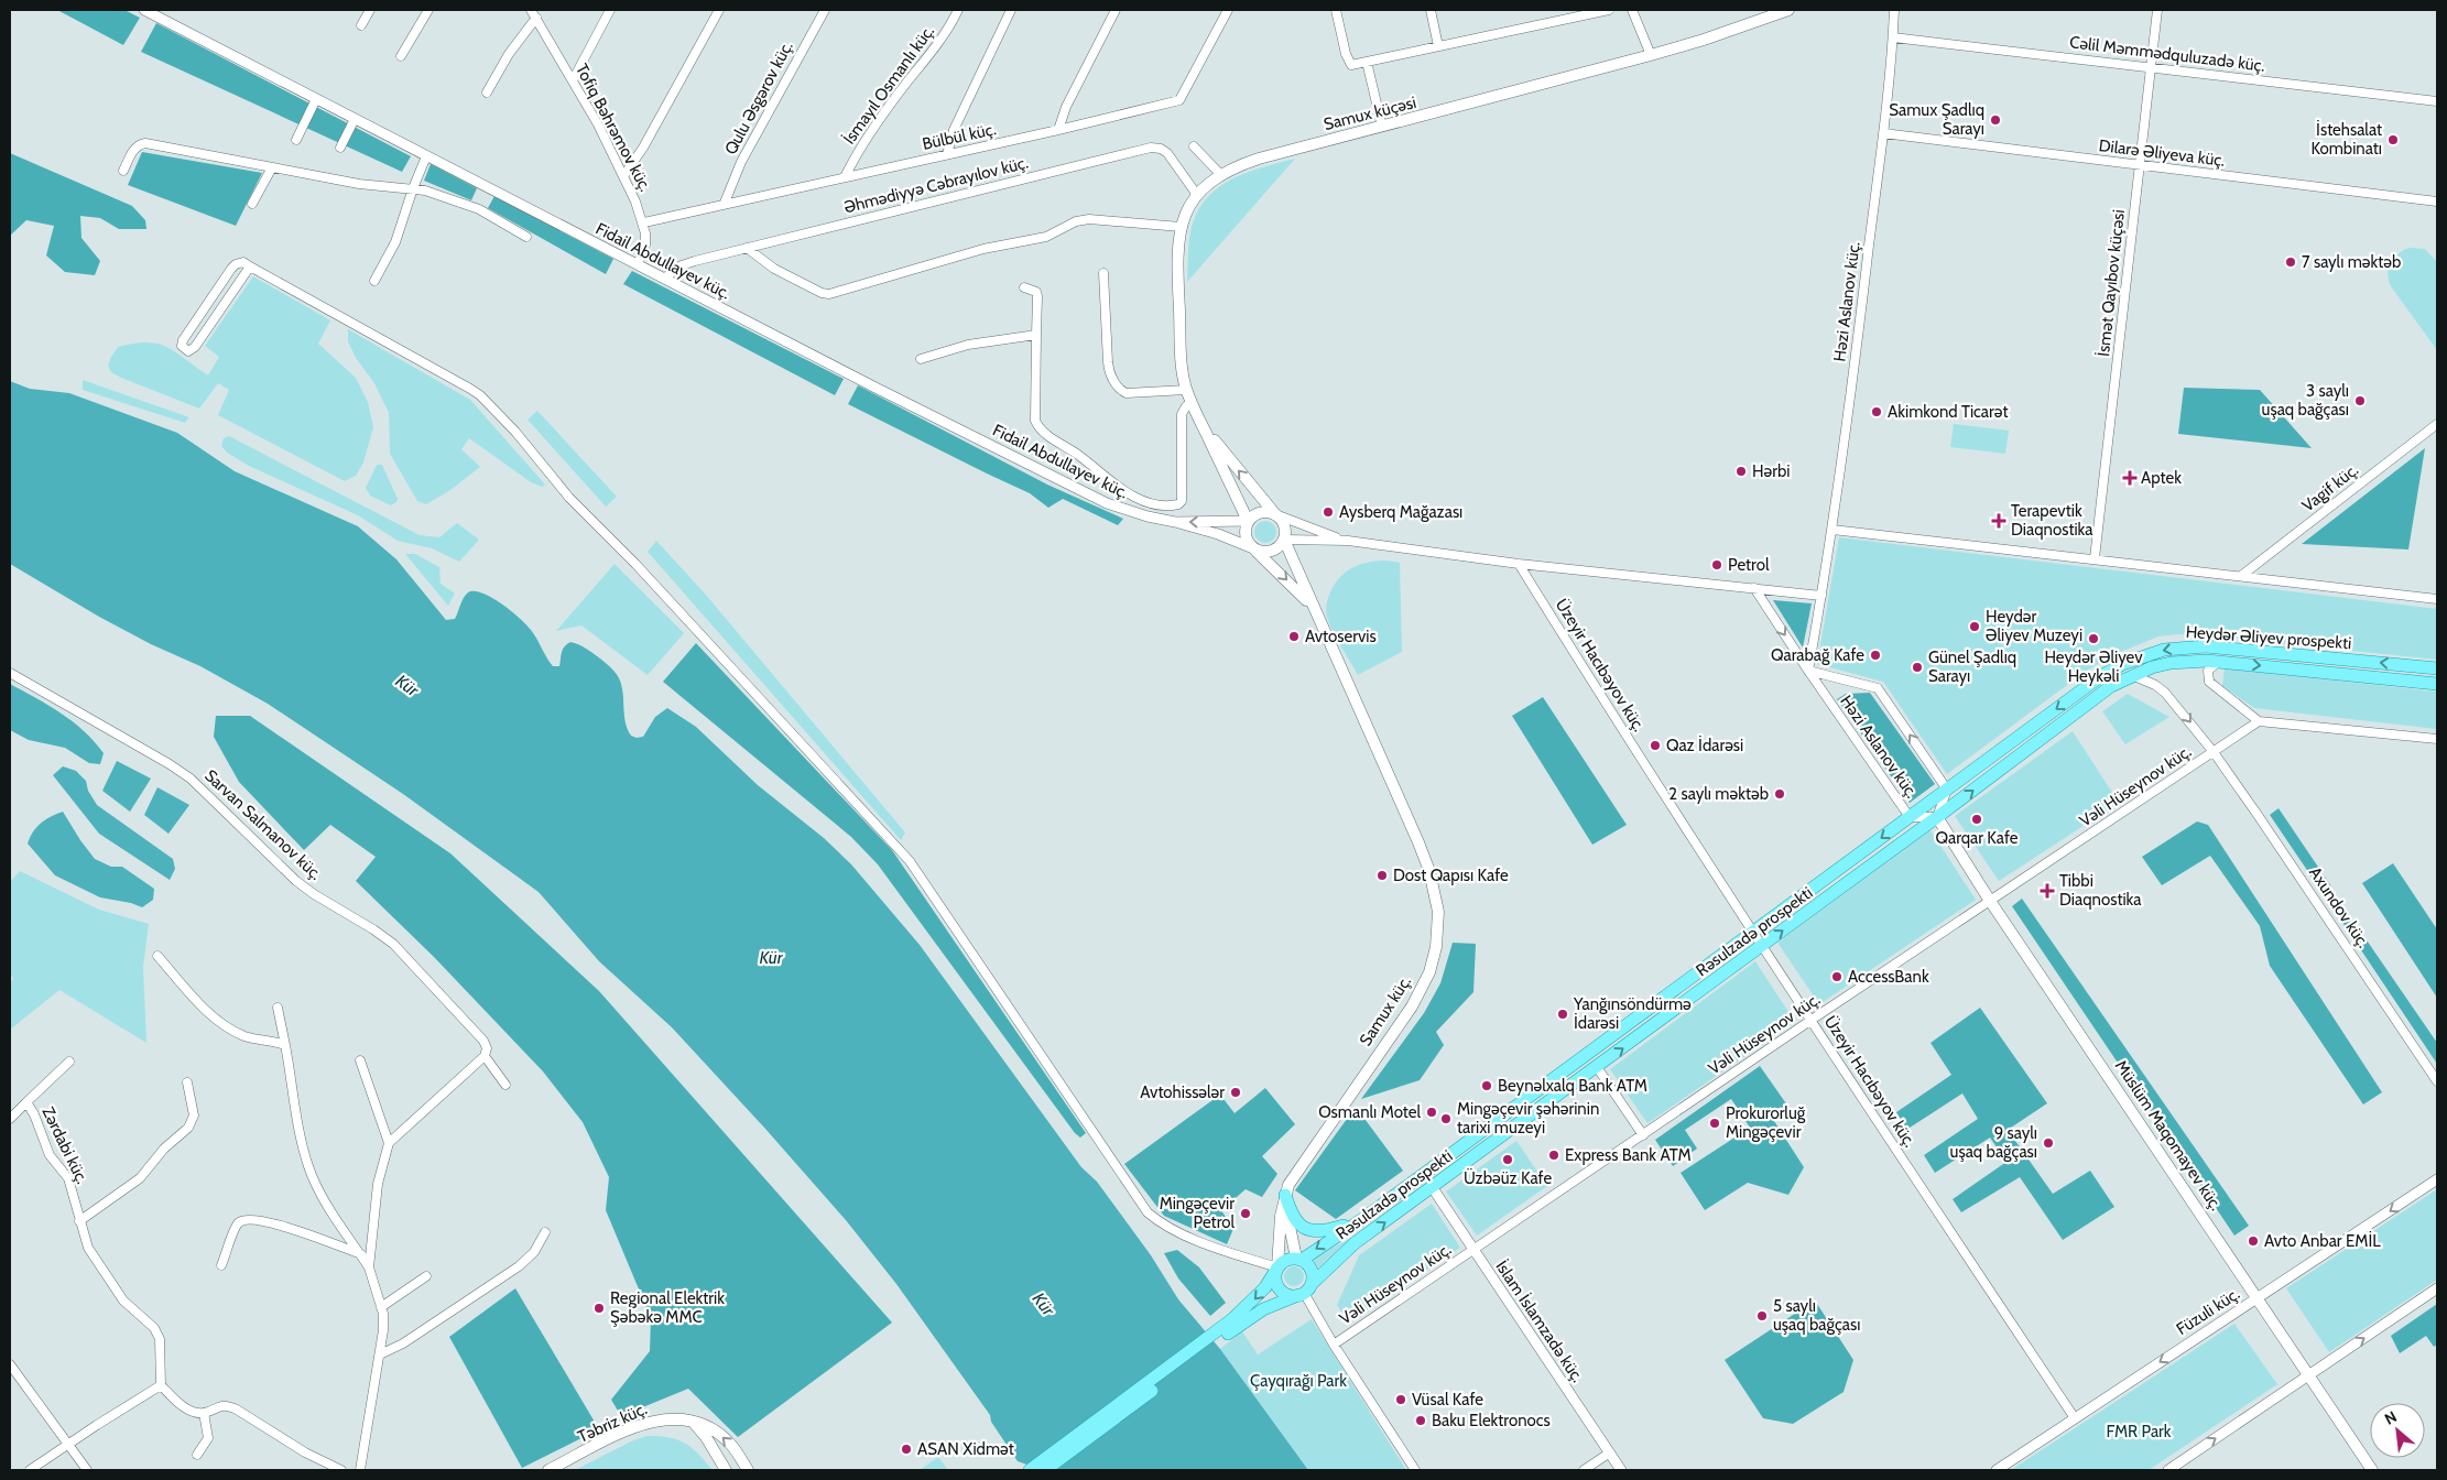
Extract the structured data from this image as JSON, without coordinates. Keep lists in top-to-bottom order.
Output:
{
  "streets": {
    "main road": [
      "Samux küçəsi",
      "Heydər Əliyev prospekti",
      "Rəsulzadə prospekti",
      "Samux küç.",
      "Müslüm Maqomayev küç.",
      "Təbriz küç."
    ],
    "street": [
      "Cəlil Məmmədquluzadə küç.",
      "İsmayıl Osmanlı küç.",
      "Qulu Əsgərov küç.",
      "Tofiq Bəhrəmov küç.",
      "Bülbül küç.",
      "Dilarə Əliyeva küç.",
      "Əhmədiyyə Cəbrayılov küç.",
      "Fidail Abdullayev küç.",
      "İsmət Qayıbov küçəsi",
      "Həzi Aslanov küç.",
      "Vagif küç.",
      "Üzeyir Hacıbəyov küç.",
      "Vəli Hüseynov küç.",
      "Sarvan Salmanov küç.",
      "Axundov küç.",
      "Zərdabi küç.",
      "Füzuli küç.",
      "İslam İslamzadə küç."
    ]
  },
  "crossings": [
    ["Cəlil Məmmədquluzadə küç.", "İsmət Qayıbov küçəsi"],
    ["Cəlil Məmmədquluzadə küç.", "Həzi Aslanov küç."],
    ["İsmayıl Osmanlı küç.", "Bülbül küç."],
    ["Qulu Əsgərov küç.", "Bülbül küç."],
    ["Samux küçəsi", "Əhmədiyyə Cəbrayılov küç."],
    ["Tofiq Bəhrəmov küç.", "Bülbül küç."],
    ["Tofiq Bəhrəmov küç.", "Fidail Abdullayev küç."],
    ["Dilarə Əliyeva küç.", "İsmət Qayıbov küçəsi"],
    ["Dilarə Əliyeva küç.", "Həzi Aslanov küç."],
    ["Əhmədiyyə Cəbrayılov küç.", "Fidail Abdullayev küç."],
    ["Həzi Aslanov küç.", "Rəsulzadə prospekti"],
    ["Həzi Aslanov küç.", "Müslüm Maqomayev küç."],
    ["Heydər Əliyev prospekti", "Axundov küç."],
    ["Heydər Əliyev prospekti", "Rəsulzadə prospekti"],
    ["Üzeyir Hacıbəyov küç.", "Vəli Hüseynov küç."],
    ["Üzeyir Hacıbəyov küç.", "Rəsulzadə prospekti"],
    ["Üzeyir Hacıbəyov küç.", "Füzuli küç."],
    ["Vəli Hüseynov küç.", "Axundov küç."],
    ["Vəli Hüseynov küç.", "Müslüm Maqomayev küç."],
    ["Vəli Hüseynov küç.", "İslam İslamzadə küç."],
    ["Rəsulzadə prospekti", "Samux küç."],
    ["Rəsulzadə prospekti", "Müslüm Maqomayev küç."],
    ["Rəsulzadə prospekti", "İslam İslamzadə küç."],
    ["Müslüm Maqomayev küç.", "Füzuli küç."]
  ],
  "one_way": ["Füzuli küç."],
  "water": ["Kür"],
  "parks": ["Çayqırağı Park", "FMR Park"],
  "places": {
    "other": [
      "Samux Şadlıq Sarayı",
      "İstehsalat Kombinatı",
      "7 saylı məktəb",
      "3 saylı uşaq bağçası",
      "Akimkond Ticarət",
      "Hərbi",
      "Aysberq Mağazası",
      "Petrol",
      "Heydər Əliyev Muzeyi",
      "Avtoservis",
      "Heydər Əliyev Heykəli",
      "Qarabağ Kafe",
      "Günel Şadlıq Sarayı",
      "Qaz İdarəsi",
      "2 saylı məktəb",
      "Qarqar Kafe",
      "Dost Qapısı Kafe",
      "AccessBank",
      "Yanğınsöndürmə İdarəsi",
      "Beynəlxalq Bank ATM",
      "Avtohissələr",
      "Osmanlı Motel",
      "Mingəçevir şəhərinin tarixi muzeyi",
      "Prokurorluğ Mingəçevir",
      "9 saylı uşaq bağçası",
      "Express Bank ATM",
      "Üzbəüz Kafe",
      "Mingəçevir Petrol",
      "Avto Anbar EMİL",
      "Regional Elektrik Şəbəkə MMC",
      "5 saylı uşaq bağçası",
      "Vüsal Kafe",
      "Baku Elektronocs",
      "ASAN Xidmət"
    ],
    "health": ["Aptek", "Terapevtik Diaqnostika", "Tibbi Diaqnostika"]
  },
  "north": "top left"
}
